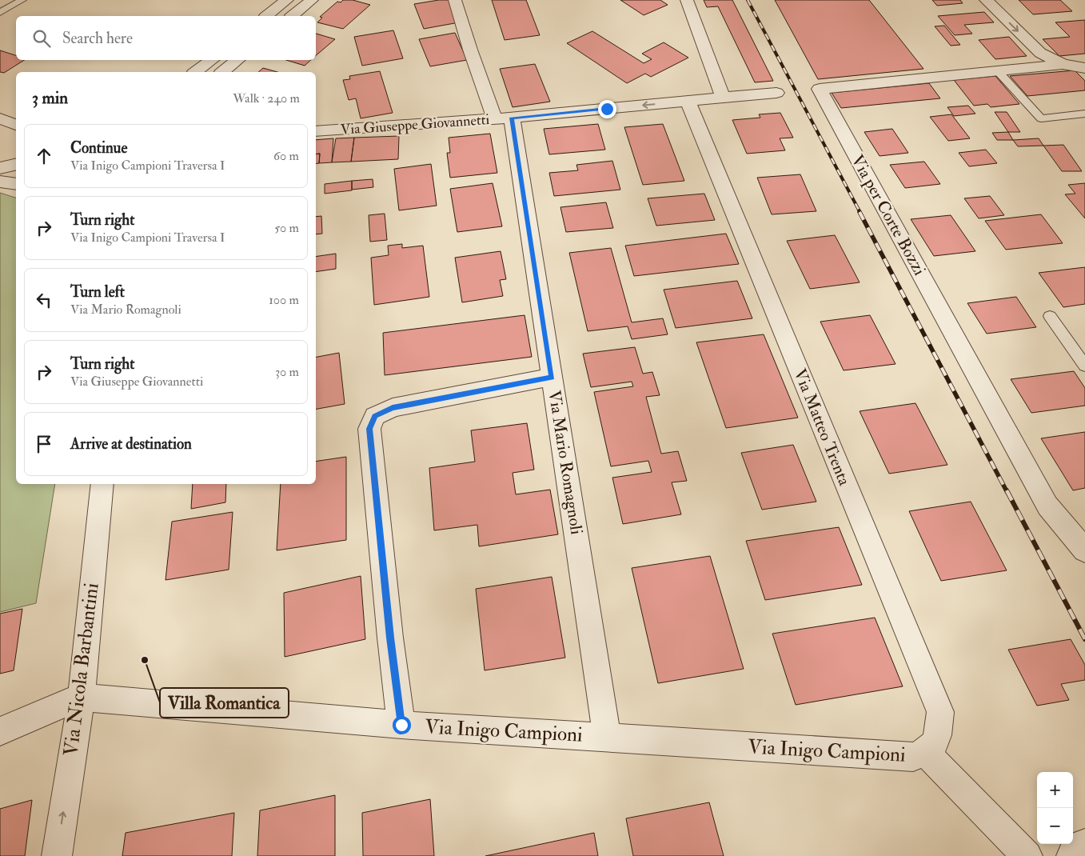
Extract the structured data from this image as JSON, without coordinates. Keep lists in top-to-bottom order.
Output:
{
  "streets": {
    "street": [
      "Via Giuseppe Giovannetti",
      "Via per Corte Bozzi",
      "Via Matteo Trenta",
      "Via Mario Romagnoli",
      "Via Nicola Barbantini",
      "Via Inigo Campioni"
    ]
  },
  "crossings": [
    ["Via Giuseppe Giovannetti", "Via Matteo Trenta"],
    ["Via Giuseppe Giovannetti", "Via Mario Romagnoli"],
    ["Via Matteo Trenta", "Via Inigo Campioni"],
    ["Via Mario Romagnoli", "Via Inigo Campioni"],
    ["Via Nicola Barbantini", "Via Inigo Campioni"]
  ],
  "one_way": ["Via Giuseppe Giovannetti", "Via Nicola Barbantini"],
  "places": ["Villa Romantica"],
  "page": {
    "search": "Search here",
    "heading": ["3 min", "Walk · 240 m"],
    "list": [
      ["Continue", "Via Inigo Campioni Traversa I", "60 m"],
      ["Turn right", "Via Inigo Campioni Traversa I", "50 m"],
      ["Turn left", "Via Mario Romagnoli", "100 m"],
      ["Turn right", "Via Giuseppe Giovannetti", "30 m"],
      "Arrive at destination"
    ],
    "map_buttons": ["+", "−"]
  }
}
